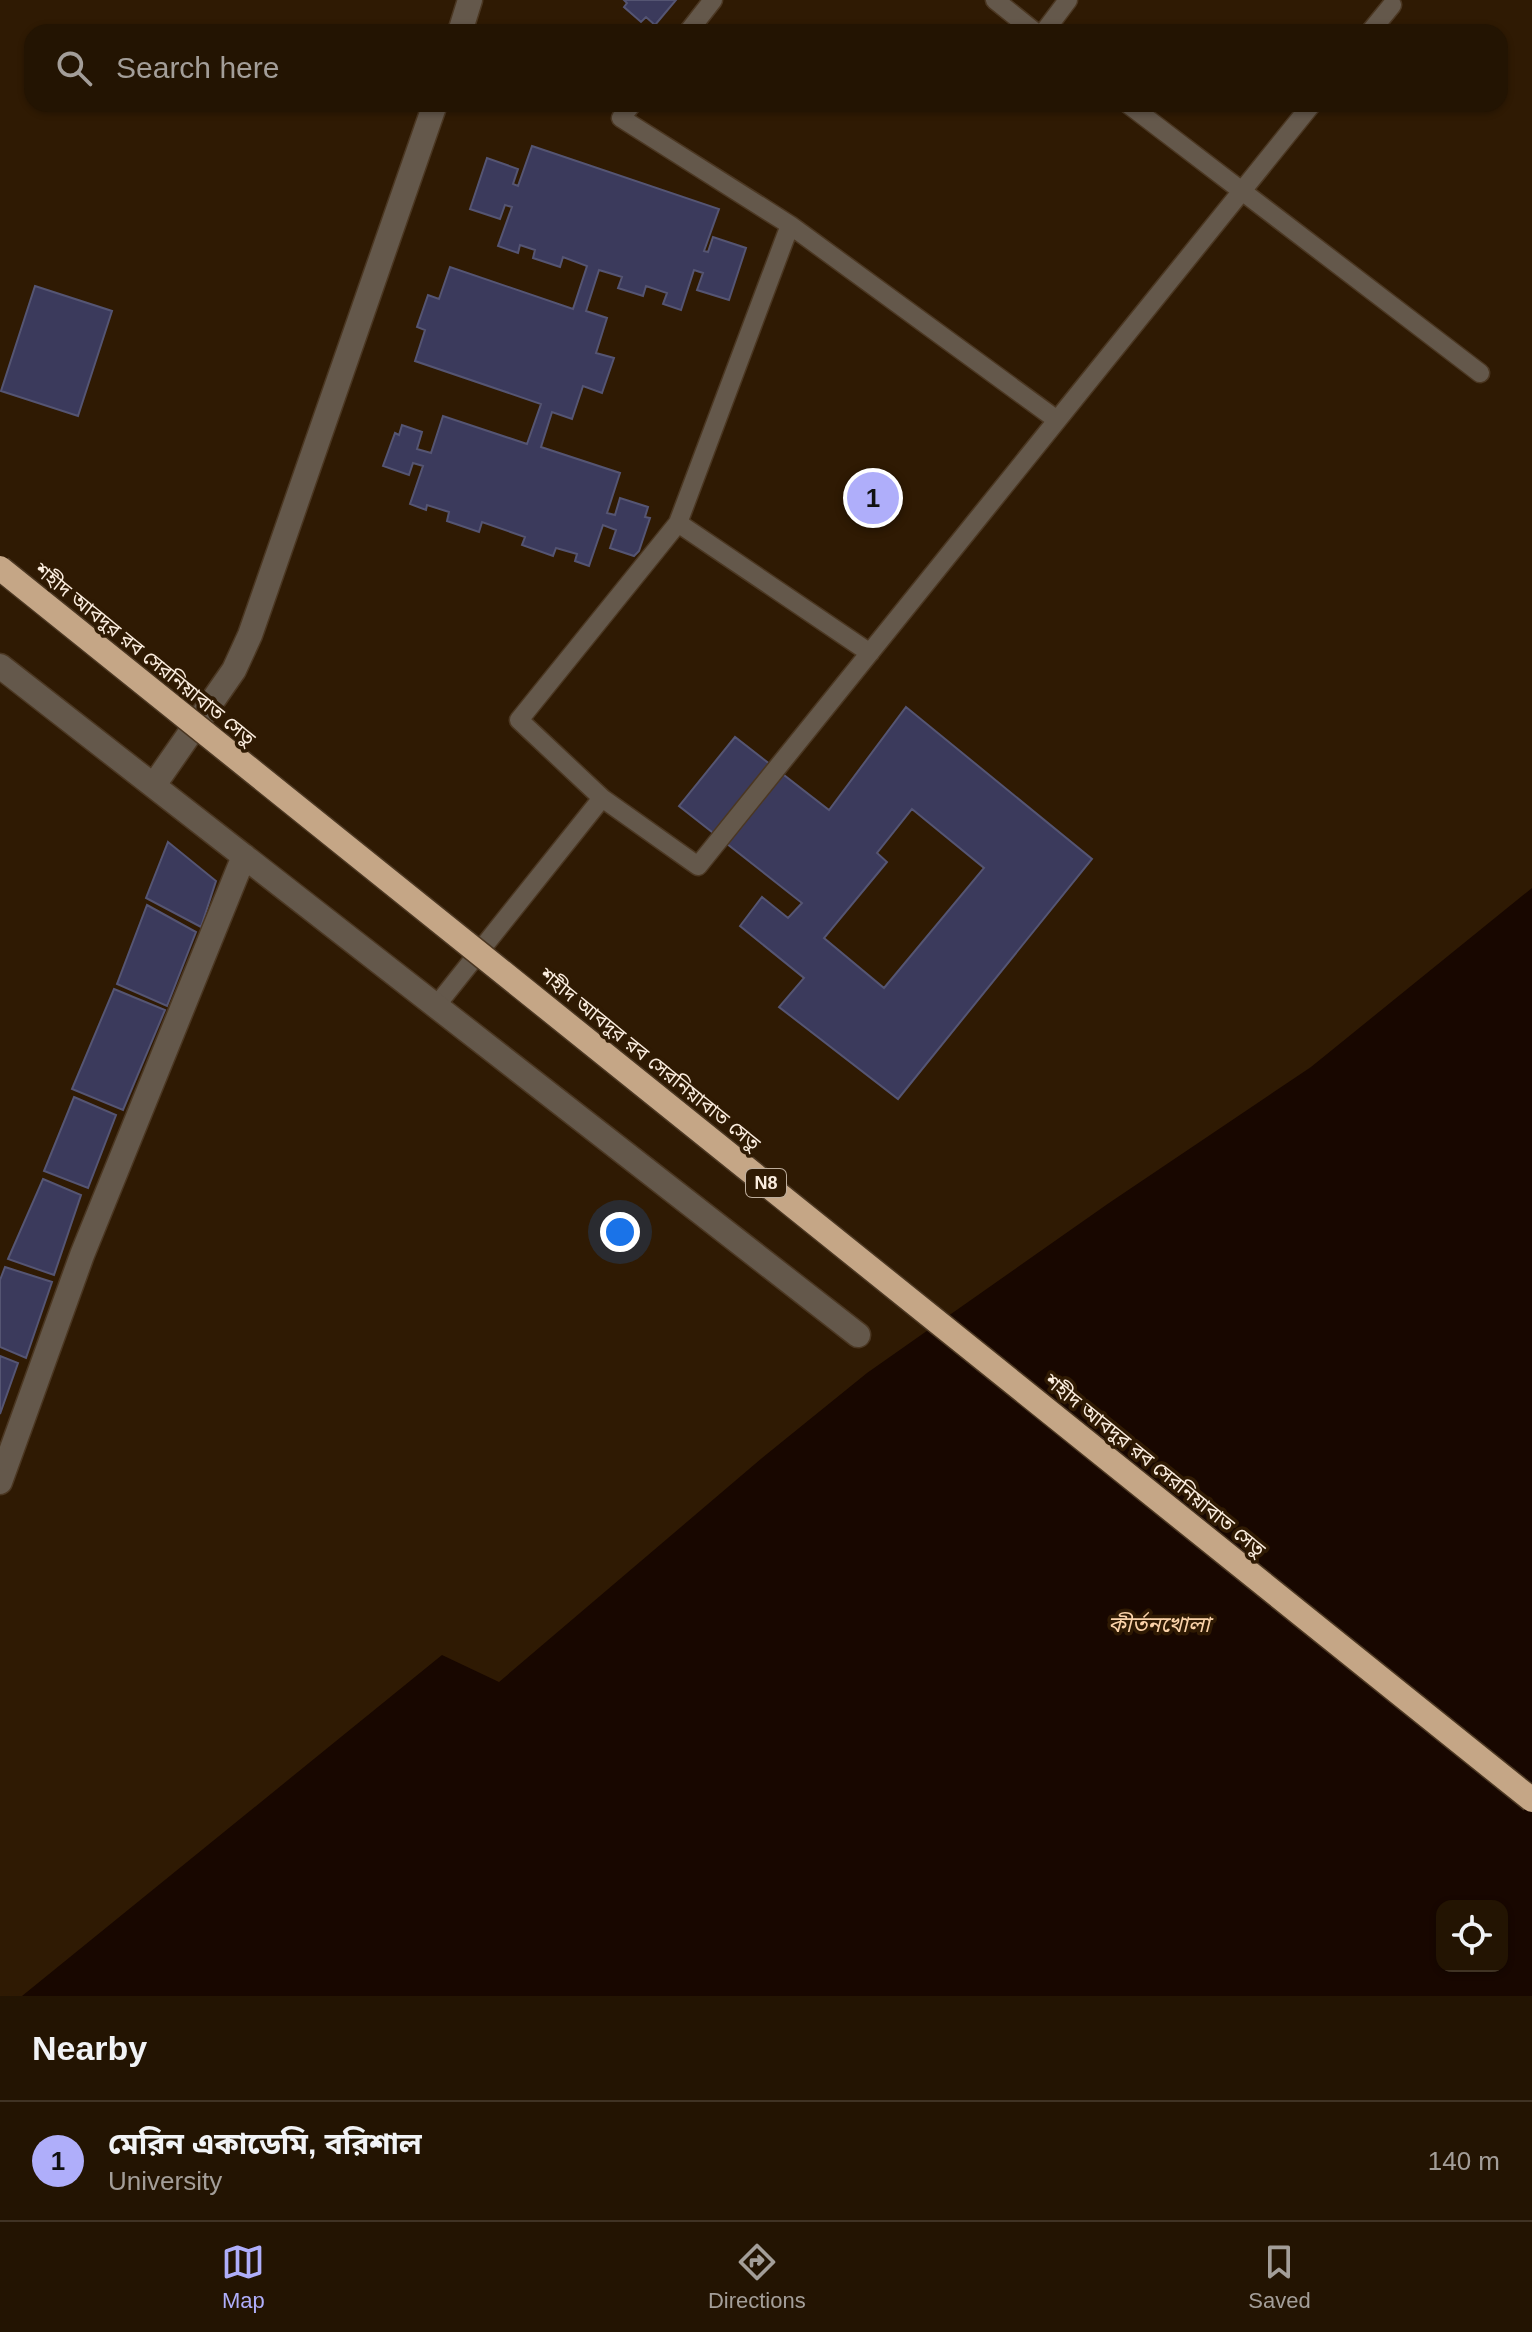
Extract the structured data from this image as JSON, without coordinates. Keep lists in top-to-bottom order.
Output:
{
  "streets": {
    "highway": ["শহীদ আবদুর রব সেরনিয়াবাত সেতু", "N8"]
  },
  "water": ["কীর্তনখোলা"],
  "page": {
    "search": "Search here",
    "pins": "1",
    "heading": "Nearby",
    "list": [
      {
        "mark": "1",
        "name": "মেরিন একাডেমি, বরিশাল",
        "note": "University",
        "value": "140 m"
      }
    ],
    "nav": ["Map", "Directions", "Saved"]
  }
}
